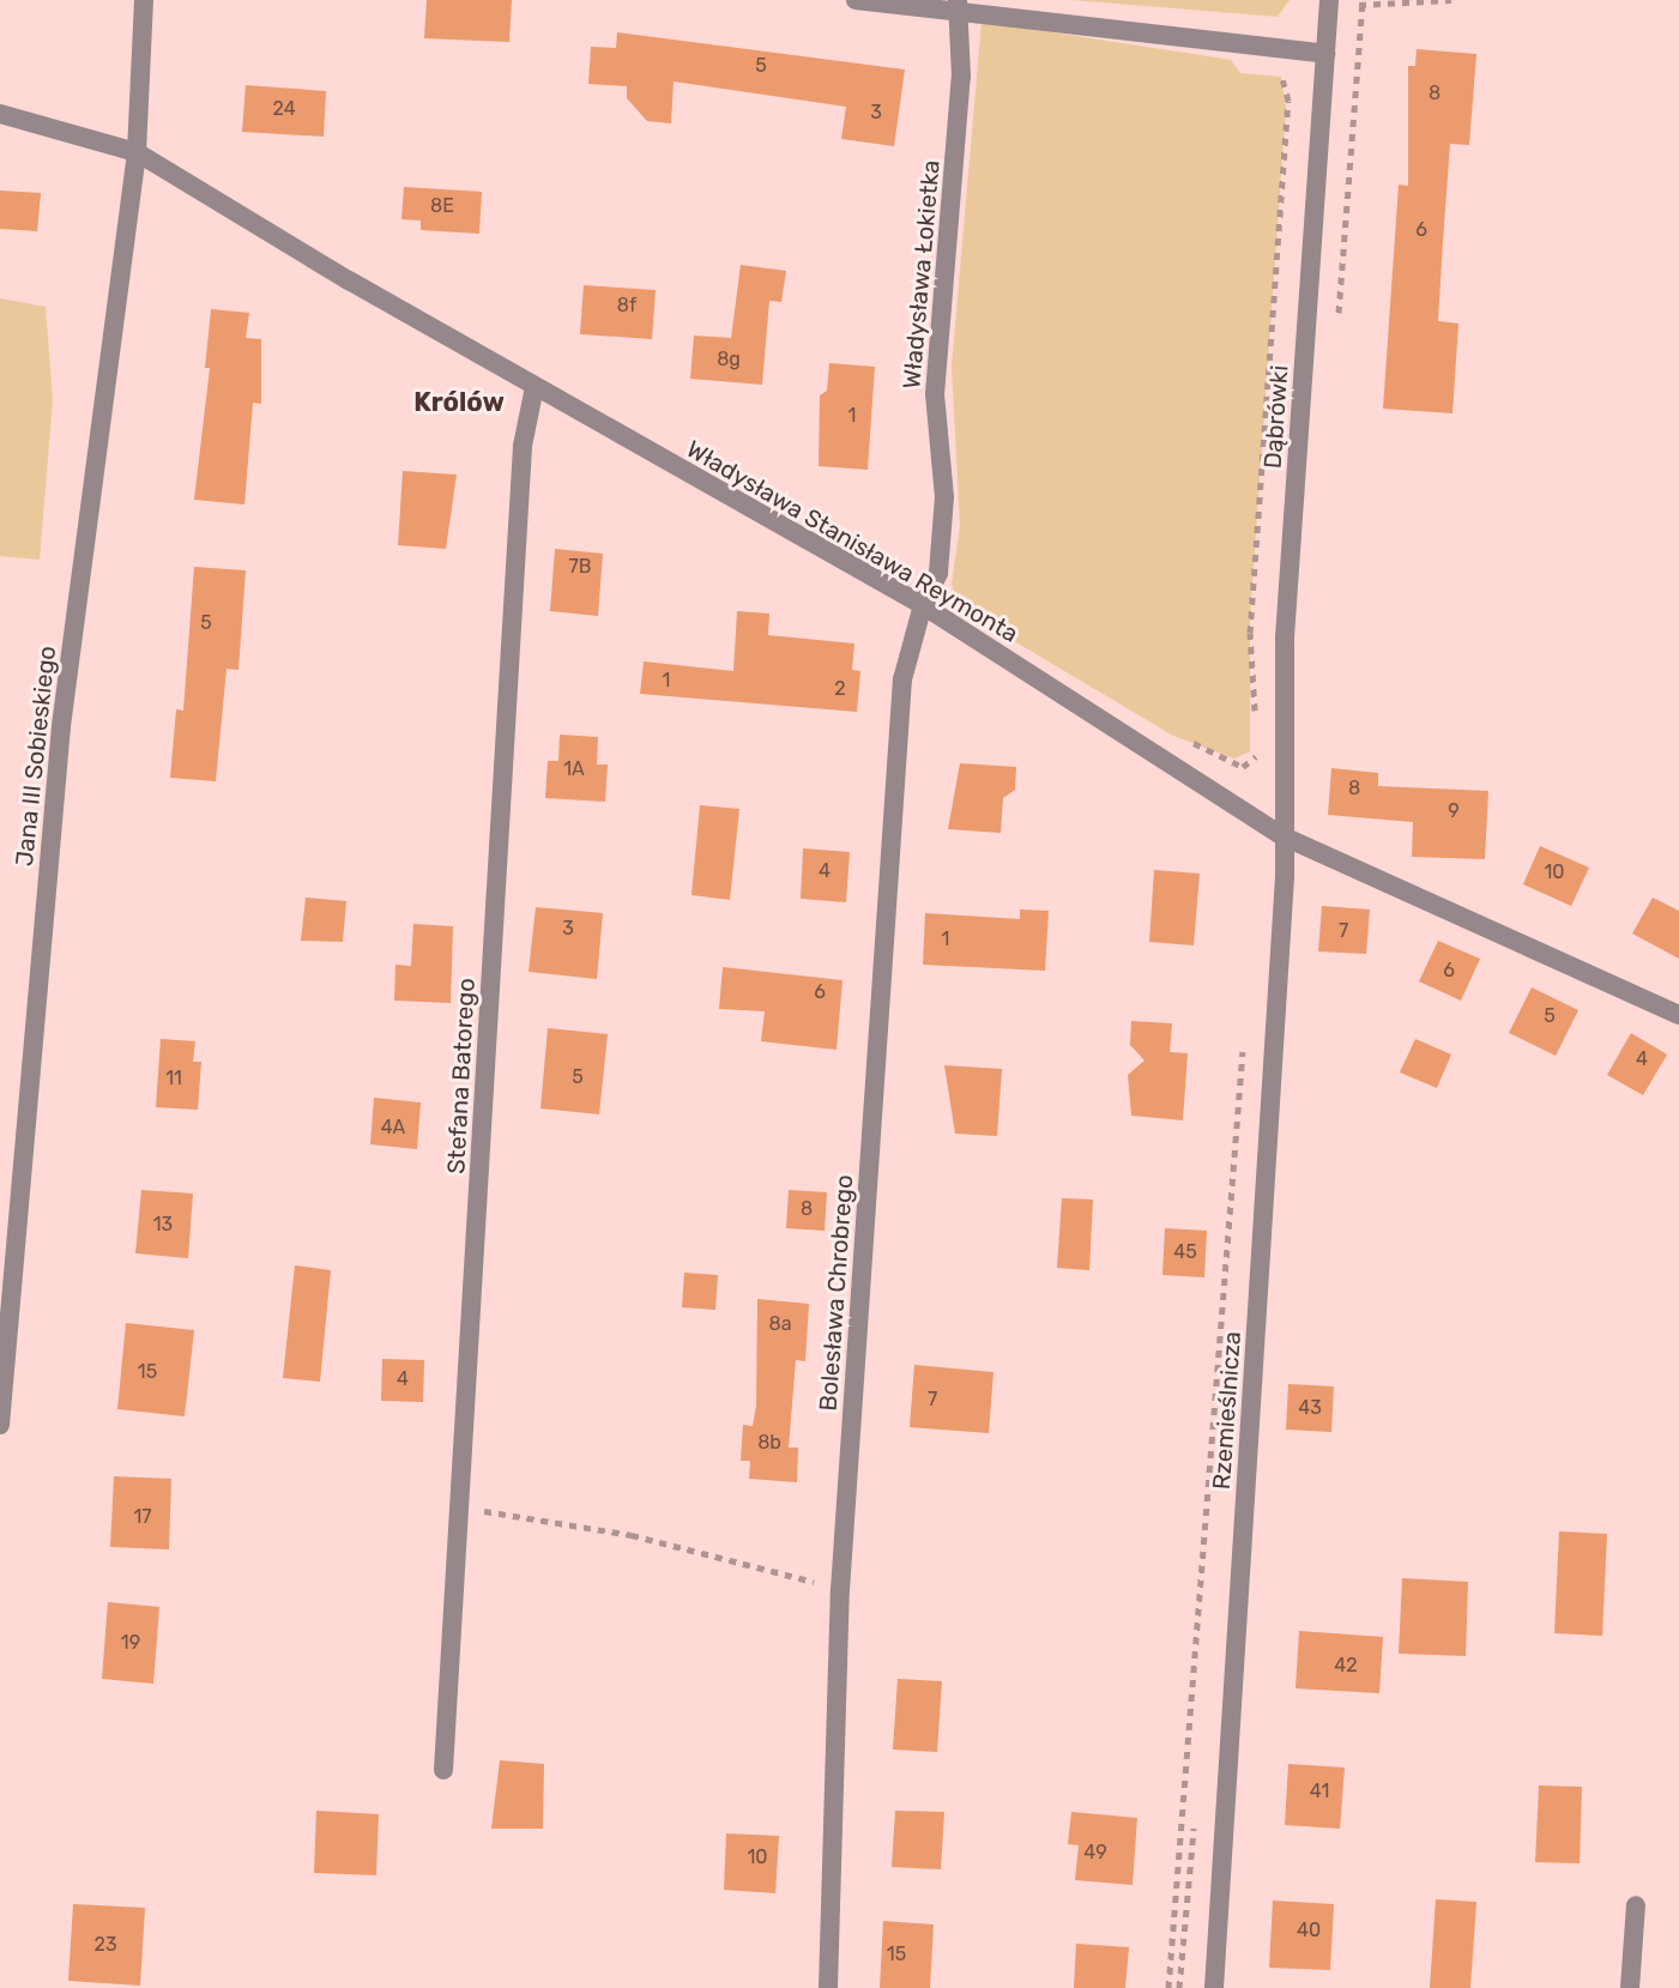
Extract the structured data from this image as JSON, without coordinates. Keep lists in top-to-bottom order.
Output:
{
  "streets": {
    "street": [
      "Władysława Łokietka",
      "Dąbrówki",
      "Władysława Stanisława Reymonta",
      "Jana III Sobieskiego",
      "Stefana Batorego",
      "Bolesława Chrobrego",
      "Rzemieślnicza"
    ]
  },
  "crossings": [
    ["Władysława Łokietka", "Władysława Stanisława Reymonta"],
    ["Władysława Łokietka", "Bolesława Chrobrego"],
    ["Dąbrówki", "Władysława Stanisława Reymonta"],
    ["Dąbrówki", "Rzemieślnicza"],
    ["Władysława Stanisława Reymonta", "Jana III Sobieskiego"],
    ["Władysława Stanisława Reymonta", "Stefana Batorego"],
    ["Władysława Stanisława Reymonta", "Bolesława Chrobrego"],
    ["Władysława Stanisława Reymonta", "Rzemieślnicza"]
  ],
  "districts": ["Królów"],
  "house_numbers": [
    "5",
    "8",
    "24",
    "3",
    "8E",
    "6",
    "8f",
    "8g",
    "1",
    "7B",
    "5",
    "1",
    "2",
    "1A",
    "8",
    "9",
    "4",
    "10",
    "3",
    "7",
    "1",
    "6",
    "6",
    "5",
    "4",
    "5",
    "11",
    "4A",
    "8",
    "13",
    "45",
    "8a",
    "15",
    "4",
    "7",
    "43",
    "8b",
    "17",
    "19",
    "42",
    "41",
    "49",
    "10",
    "40",
    "23",
    "15"
  ]
}
